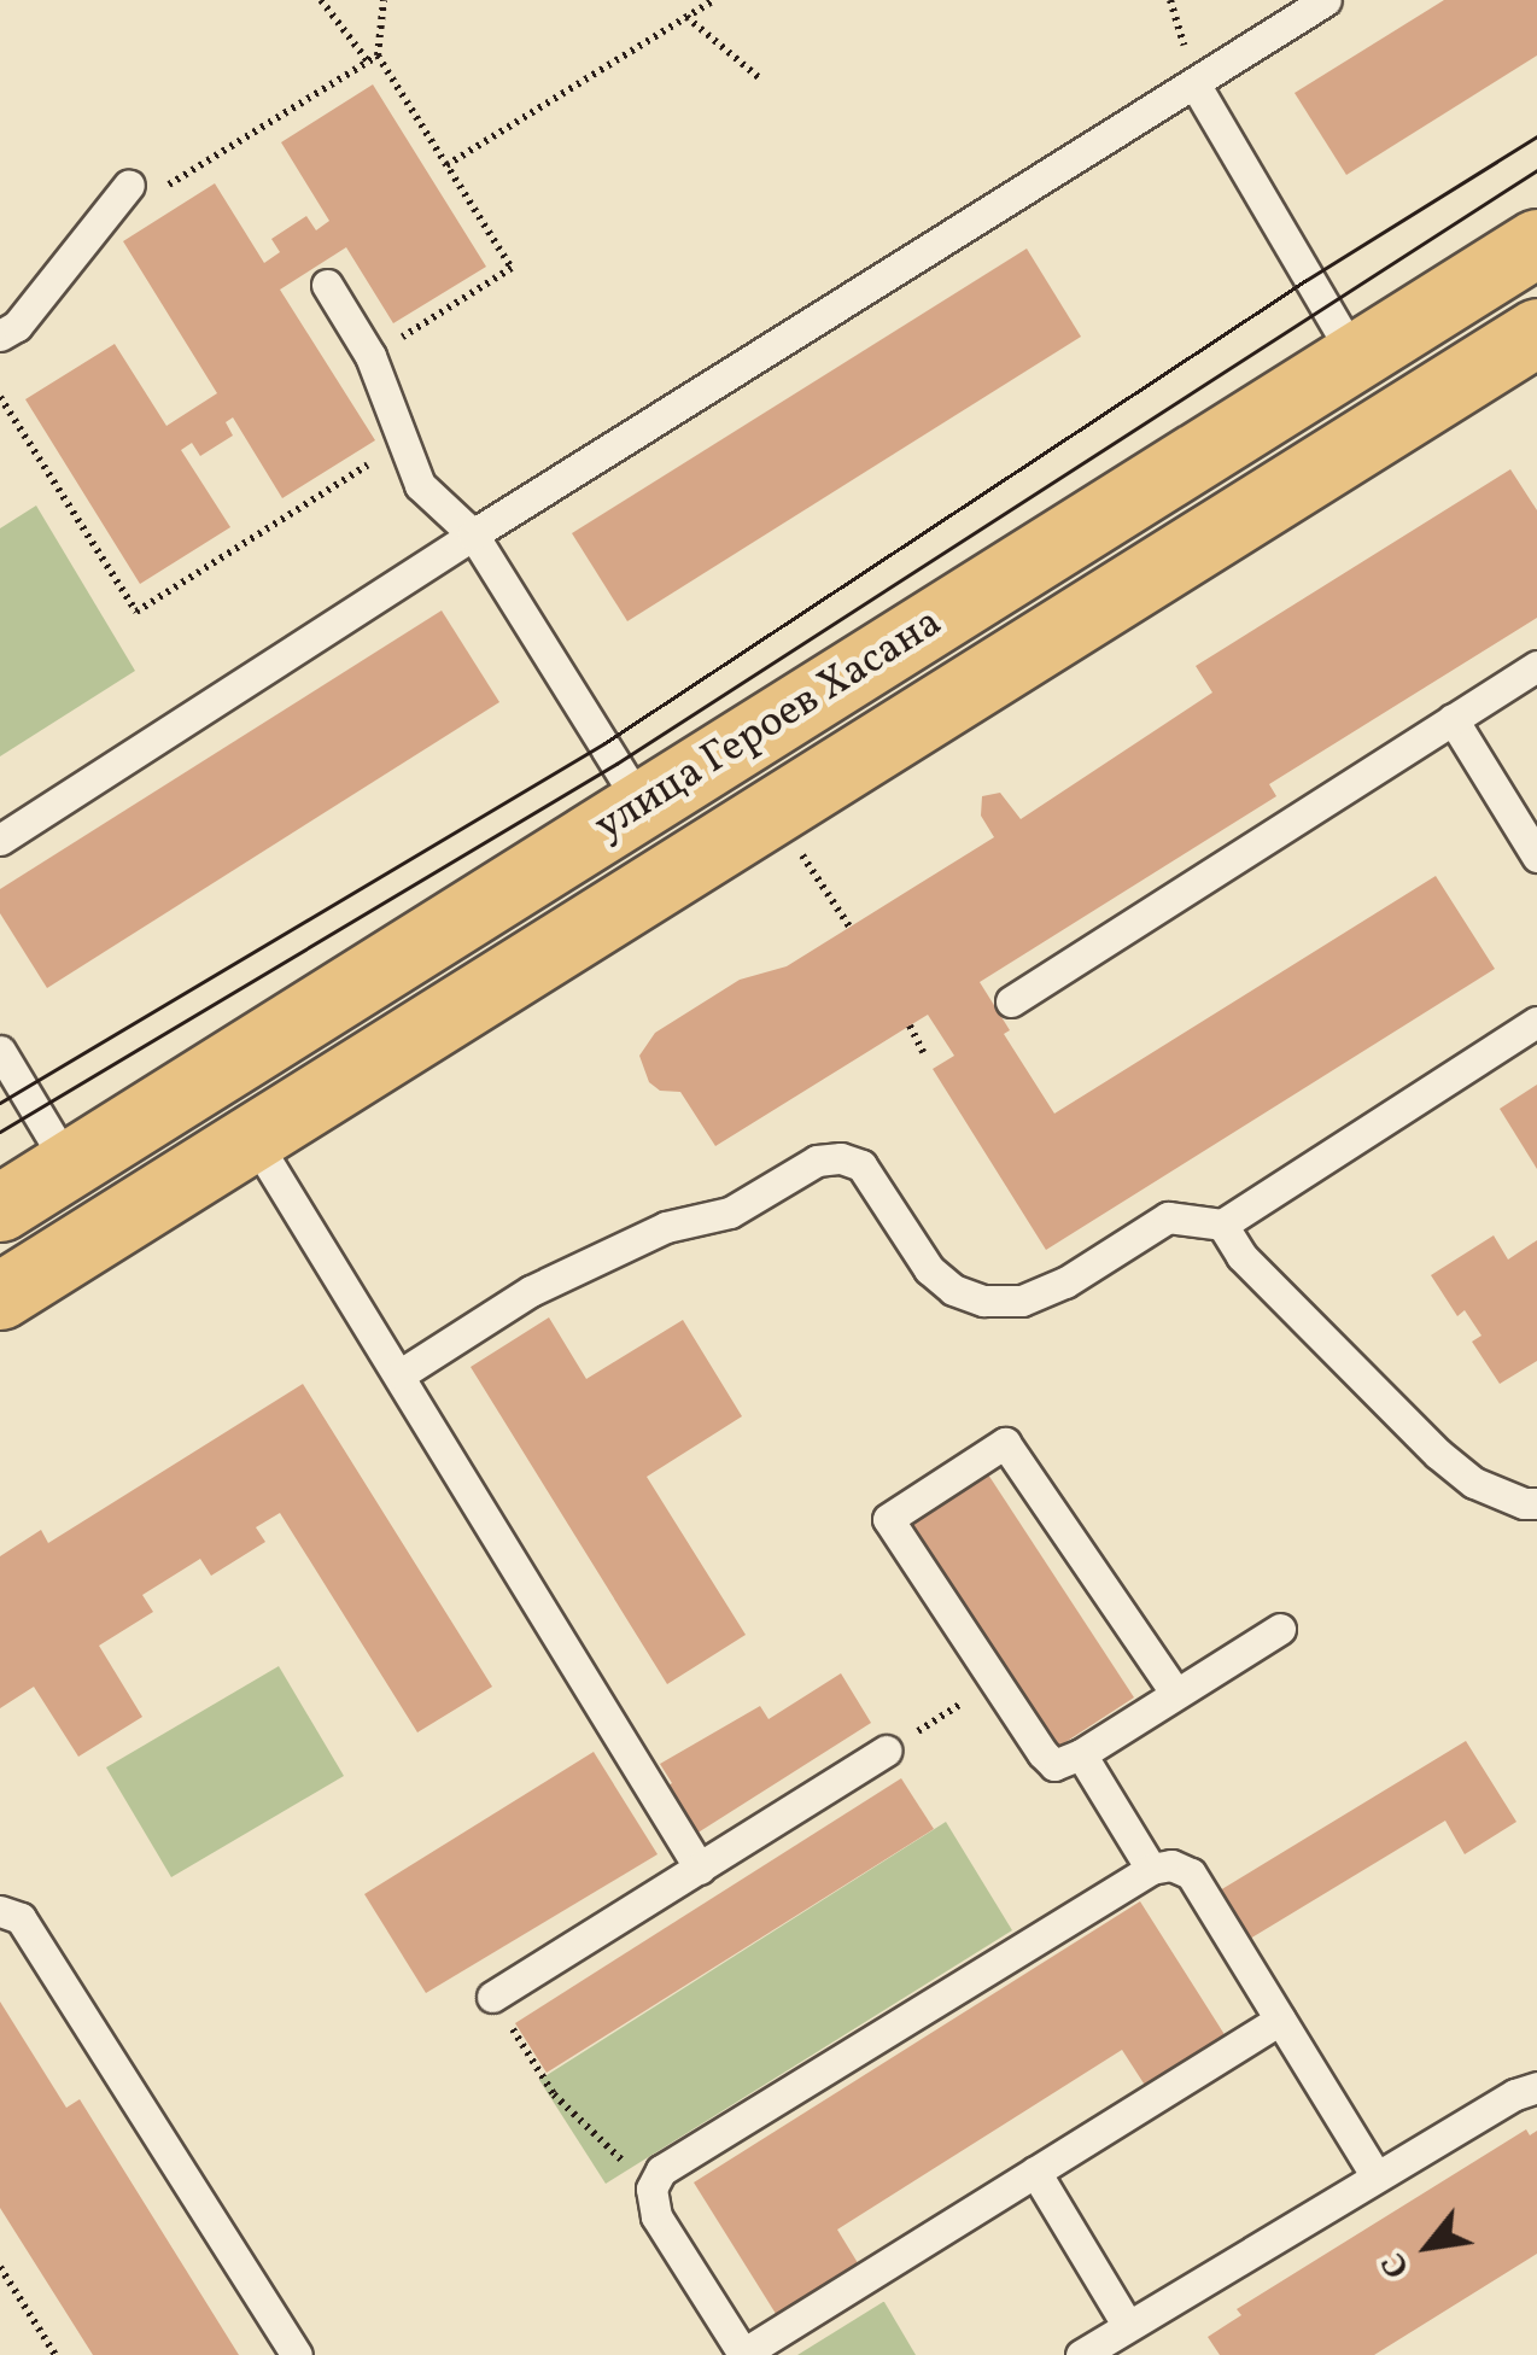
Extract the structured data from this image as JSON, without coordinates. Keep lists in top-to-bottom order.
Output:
{
  "streets": {
    "main road": ["улица Героев Хасана"]
  },
  "north": "bottom left"
}
